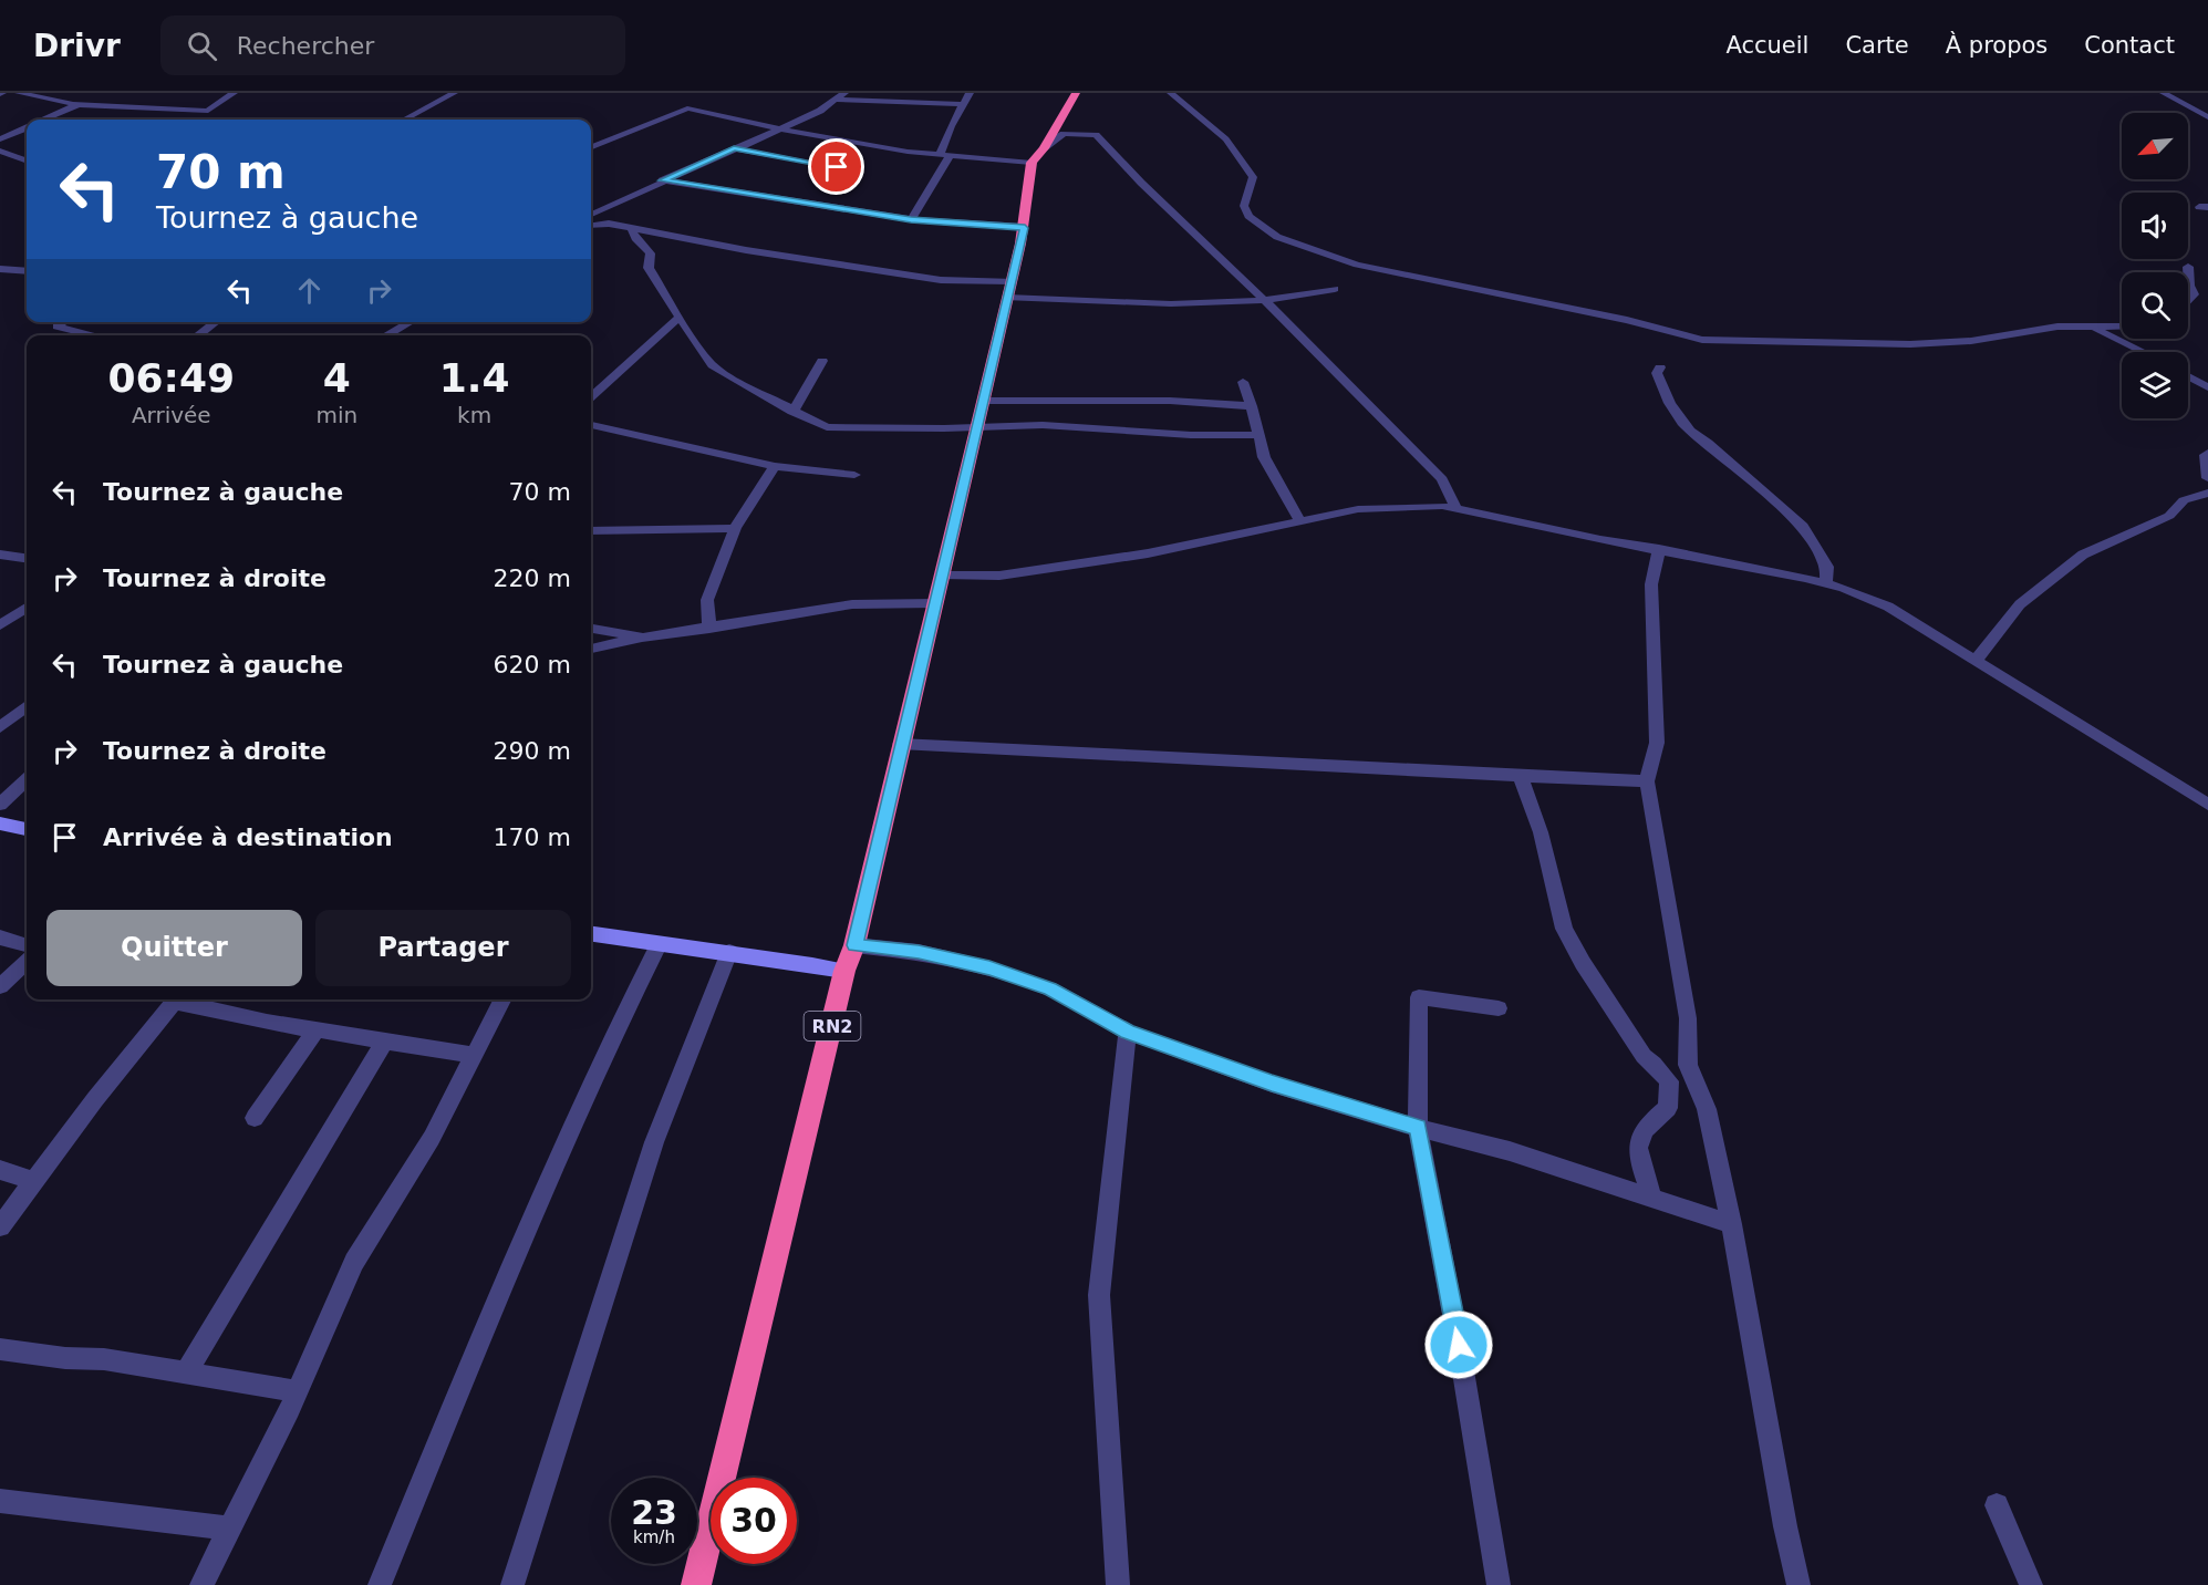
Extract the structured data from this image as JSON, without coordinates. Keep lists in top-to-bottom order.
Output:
{
  "streets": {
    "highway": ["RN2"]
  },
  "north": "bottom left",
  "page": {
    "header": "Drivr",
    "search": "Rechercher",
    "nav": [
      "Accueil",
      "Carte",
      "À propos",
      "Contact"
    ],
    "turn": ["70 m", "Tournez à gauche"],
    "eta": [
      "06:49",
      "Arrivée",
      "4",
      "min",
      "1.4",
      "km"
    ],
    "list": [
      {
        "name": "Tournez à gauche",
        "value": "70 m"
      },
      {
        "name": "Tournez à droite",
        "value": "220 m"
      },
      {
        "name": "Tournez à gauche",
        "value": "620 m"
      },
      {
        "name": "Tournez à droite",
        "value": "290 m"
      },
      {
        "name": "Arrivée à destination",
        "value": "170 m"
      }
    ],
    "buttons": ["Quitter", "Partager"],
    "speed": "23 km/h",
    "limit": "30"
  }
}
